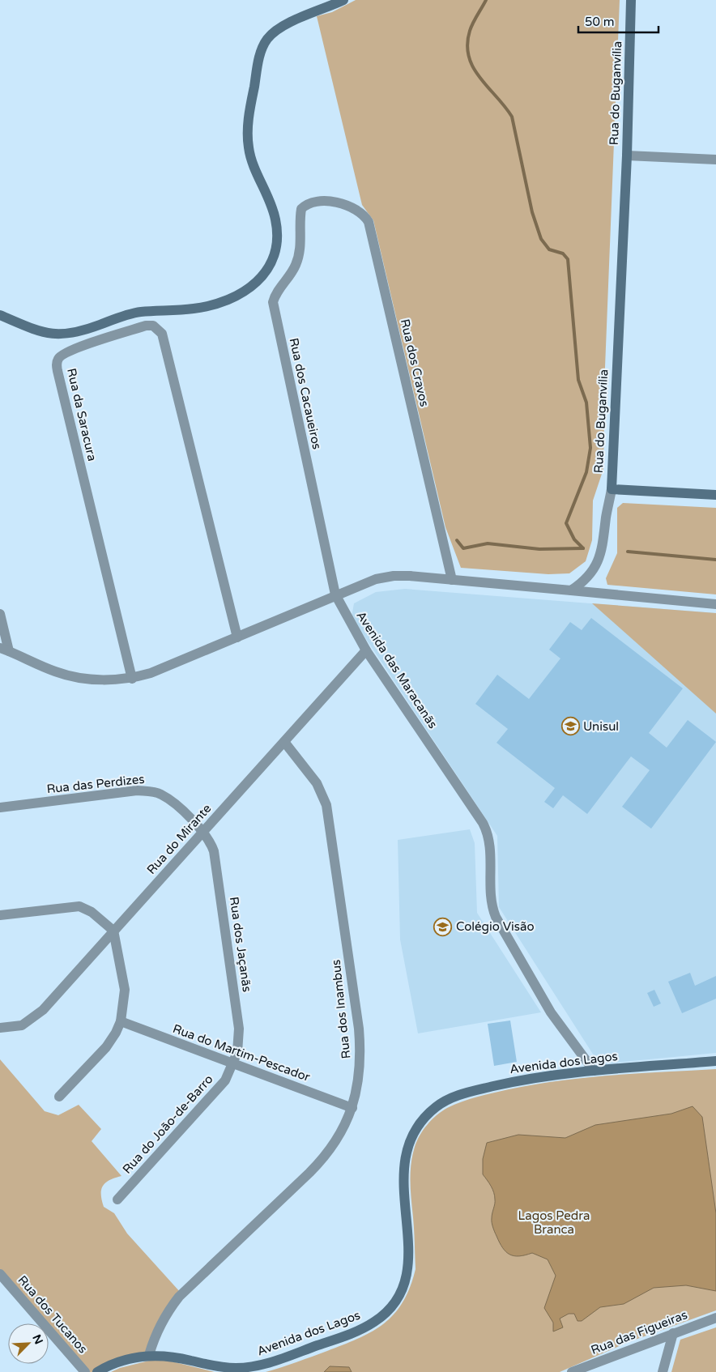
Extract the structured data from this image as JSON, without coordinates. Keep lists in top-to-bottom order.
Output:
{
  "streets": {
    "street": [
      "Rua do Buganvília",
      "Rua dos Cravos",
      "Rua dos Cacaueiros",
      "Rua da Saracura",
      "Avenida das Maracanãs",
      "Rua das Perdizes",
      "Rua do Mirante",
      "Rua dos Jaçanãs",
      "Rua dos Inambus",
      "Rua do Martim-Pescador",
      "Avenida dos Lagos",
      "Rua do João-de-Barro",
      "Rua dos Tucanos",
      "Rua das Figueiras"
    ]
  },
  "crossings": [
    ["Rua dos Cravos", "Rua dos Cacaueiros"],
    ["Rua dos Cacaueiros", "Avenida das Maracanãs"],
    ["Avenida das Maracanãs", "Rua do Mirante"],
    ["Avenida das Maracanãs", "Avenida dos Lagos"],
    ["Rua das Perdizes", "Rua do Mirante"],
    ["Rua das Perdizes", "Rua dos Jaçanãs"],
    ["Rua do Mirante", "Rua dos Jaçanãs"],
    ["Rua do Mirante", "Rua dos Inambus"],
    ["Rua dos Jaçanãs", "Rua do Martim-Pescador"],
    ["Rua dos Jaçanãs", "Rua do João-de-Barro"],
    ["Rua dos Inambus", "Rua do Martim-Pescador"],
    ["Rua dos Inambus", "Avenida dos Lagos"],
    ["Rua do Martim-Pescador", "Rua do João-de-Barro"]
  ],
  "parks": ["Lagos Pedra Branca"],
  "places": {
    "school or university": ["Unisul", "Colégio Visão"]
  },
  "scale_bar": "50 m",
  "north": "top right"
}
